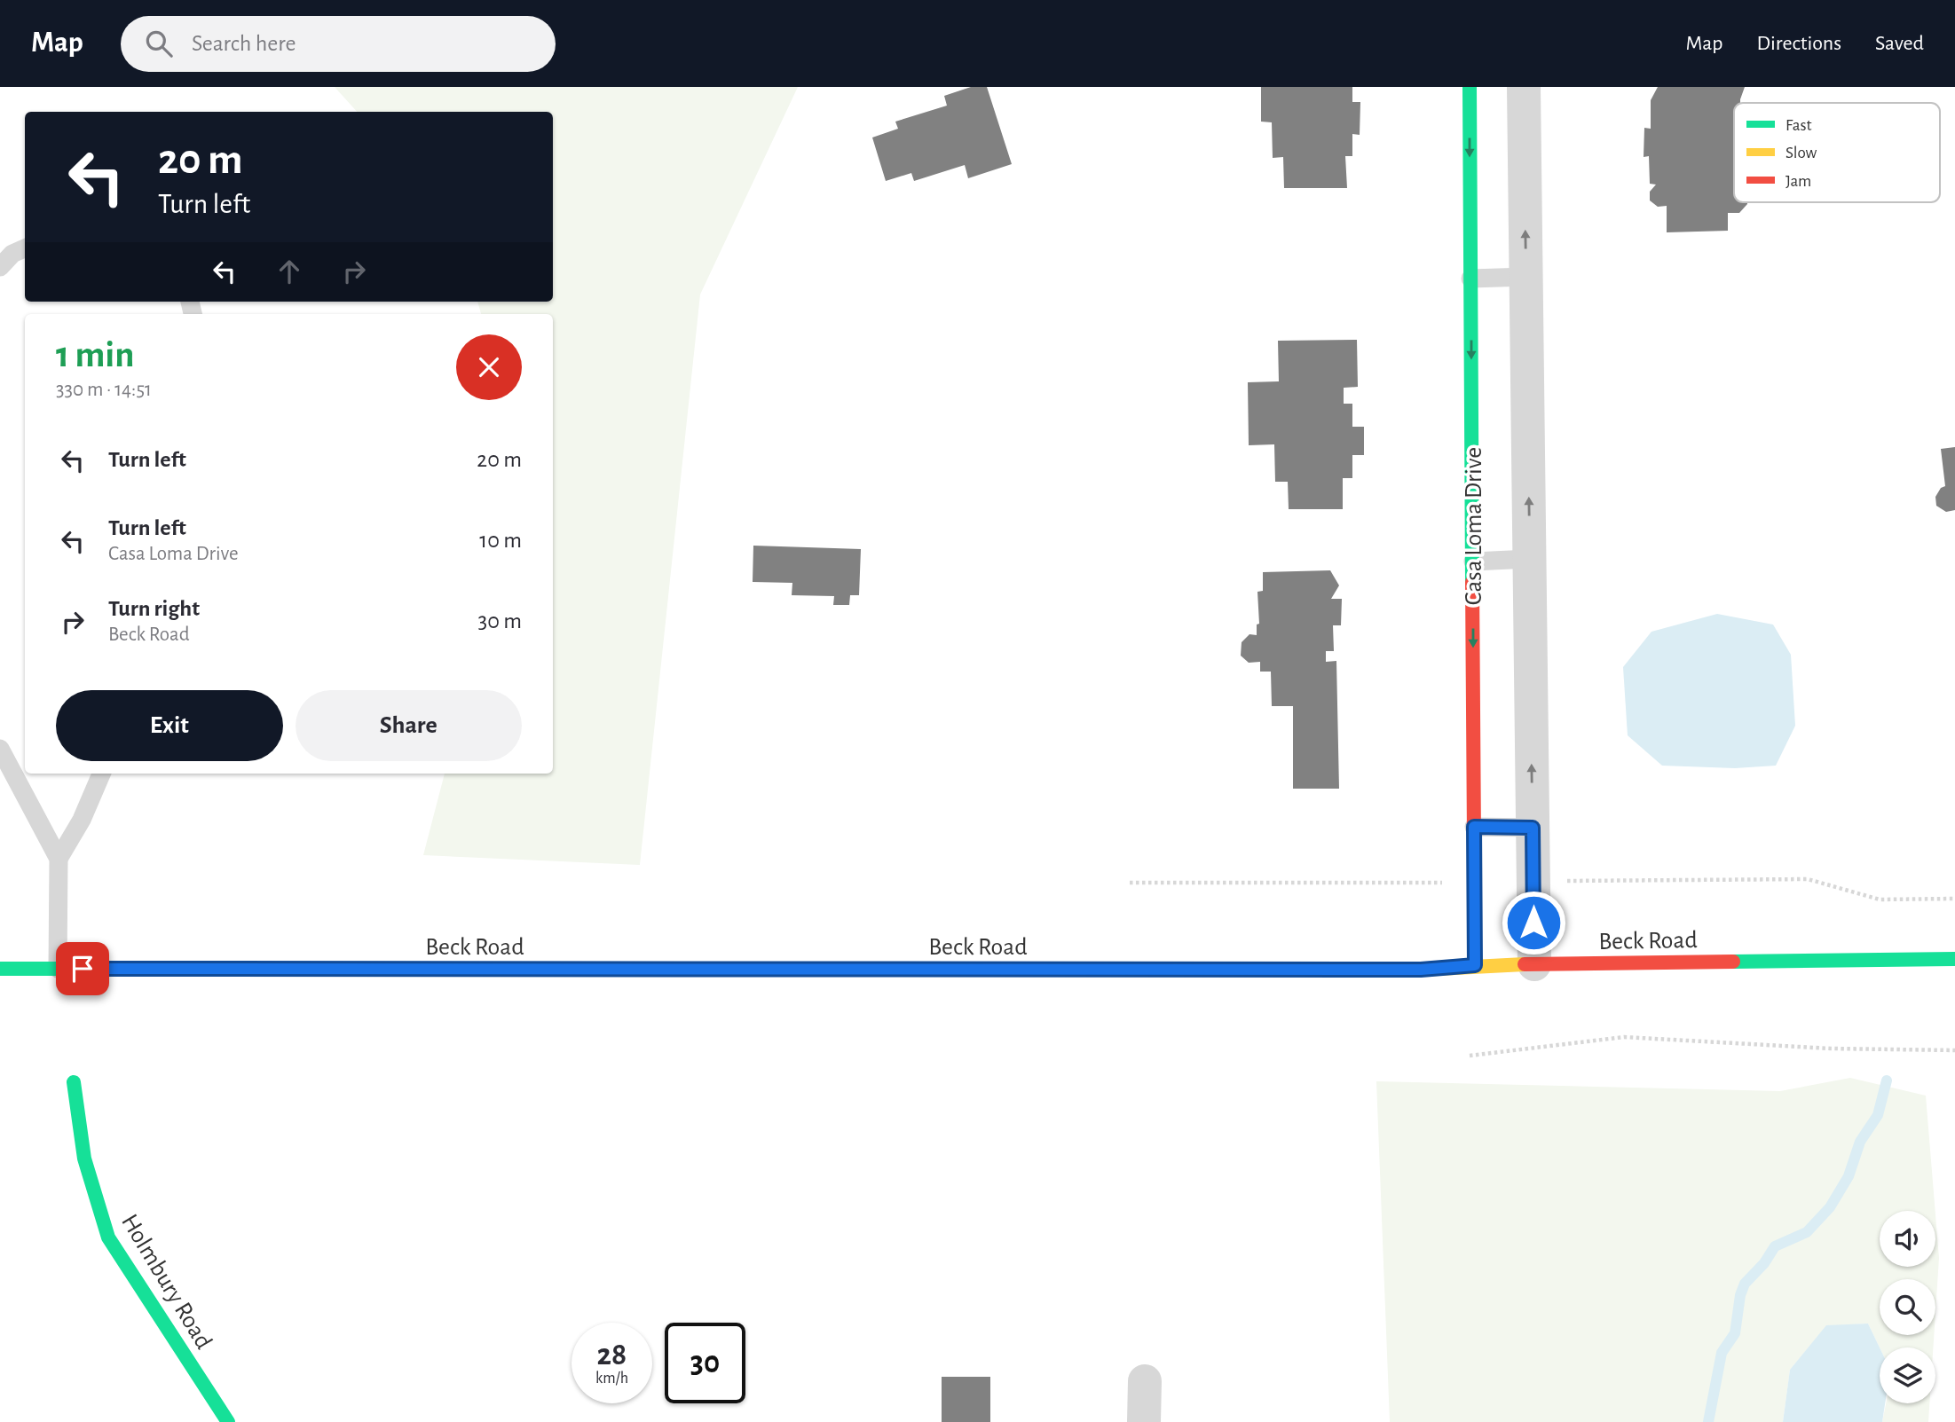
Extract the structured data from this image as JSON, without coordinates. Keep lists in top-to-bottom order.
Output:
{
  "streets": {
    "main road": ["Casa Loma Drive", "Beck Road", "Holmbury Road"]
  },
  "crossings": [
    ["Casa Loma Drive", "Beck Road"]
  ],
  "one_way": ["Casa Loma Drive"],
  "legend": ["Fast", "Slow", "Jam"],
  "page": {
    "header": "Map",
    "search": "Search here",
    "nav": ["Map", "Directions", "Saved"],
    "turn": ["20 m", "Turn left"],
    "heading": ["1 min", "330 m · 14:51"],
    "list": [
      {
        "name": "Turn left",
        "value": "20 m"
      },
      {
        "name": "Turn left",
        "note": "Casa Loma Drive",
        "value": "10 m"
      },
      {
        "name": "Turn right",
        "note": "Beck Road",
        "value": "30 m"
      }
    ],
    "buttons": ["Exit", "Share"],
    "speed": "28 km/h",
    "limit": "30"
  }
}
